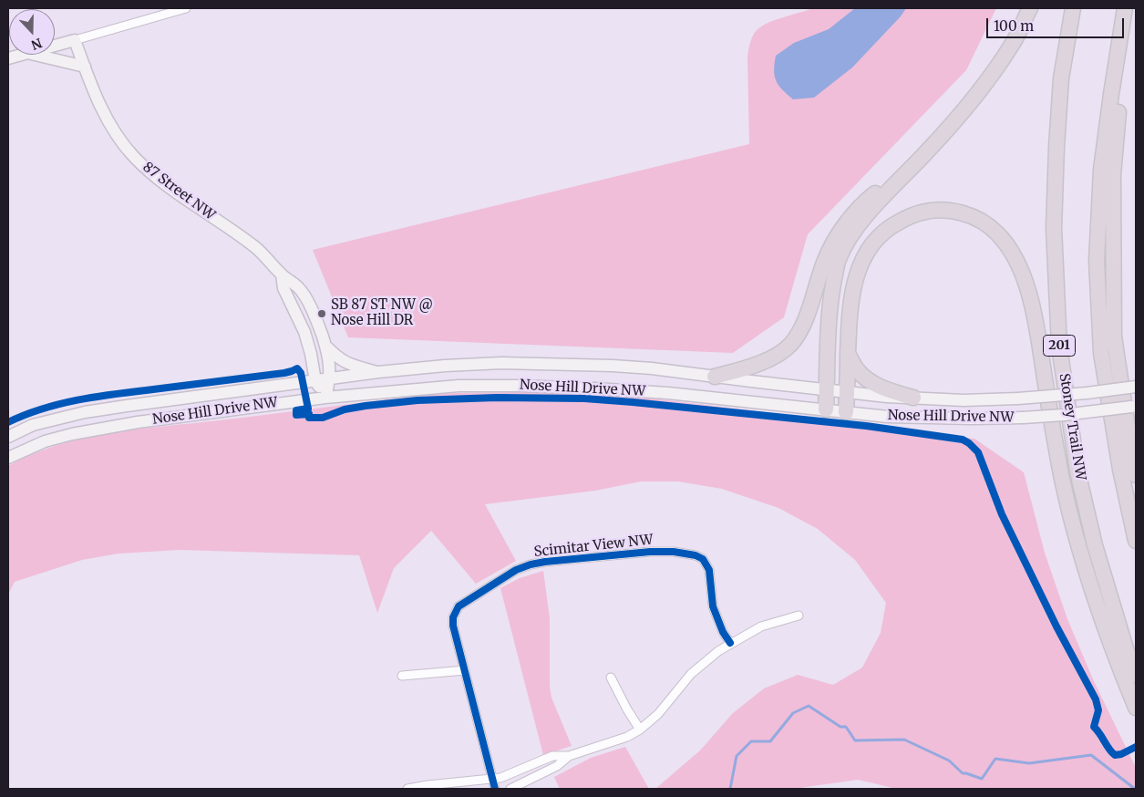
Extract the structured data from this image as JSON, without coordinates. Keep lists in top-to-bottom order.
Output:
{
  "streets": {
    "highway": ["201", "Stoney Trail NW"],
    "main road": ["87 Street NW", "Nose Hill Drive NW"],
    "street": ["Scimitar View NW"]
  },
  "crossings": [
    ["87 Street NW", "Nose Hill Drive NW"]
  ],
  "places": ["SB 87 ST NW @ Nose Hill DR"],
  "scale_bar": "100 m",
  "north": "bottom"
}
